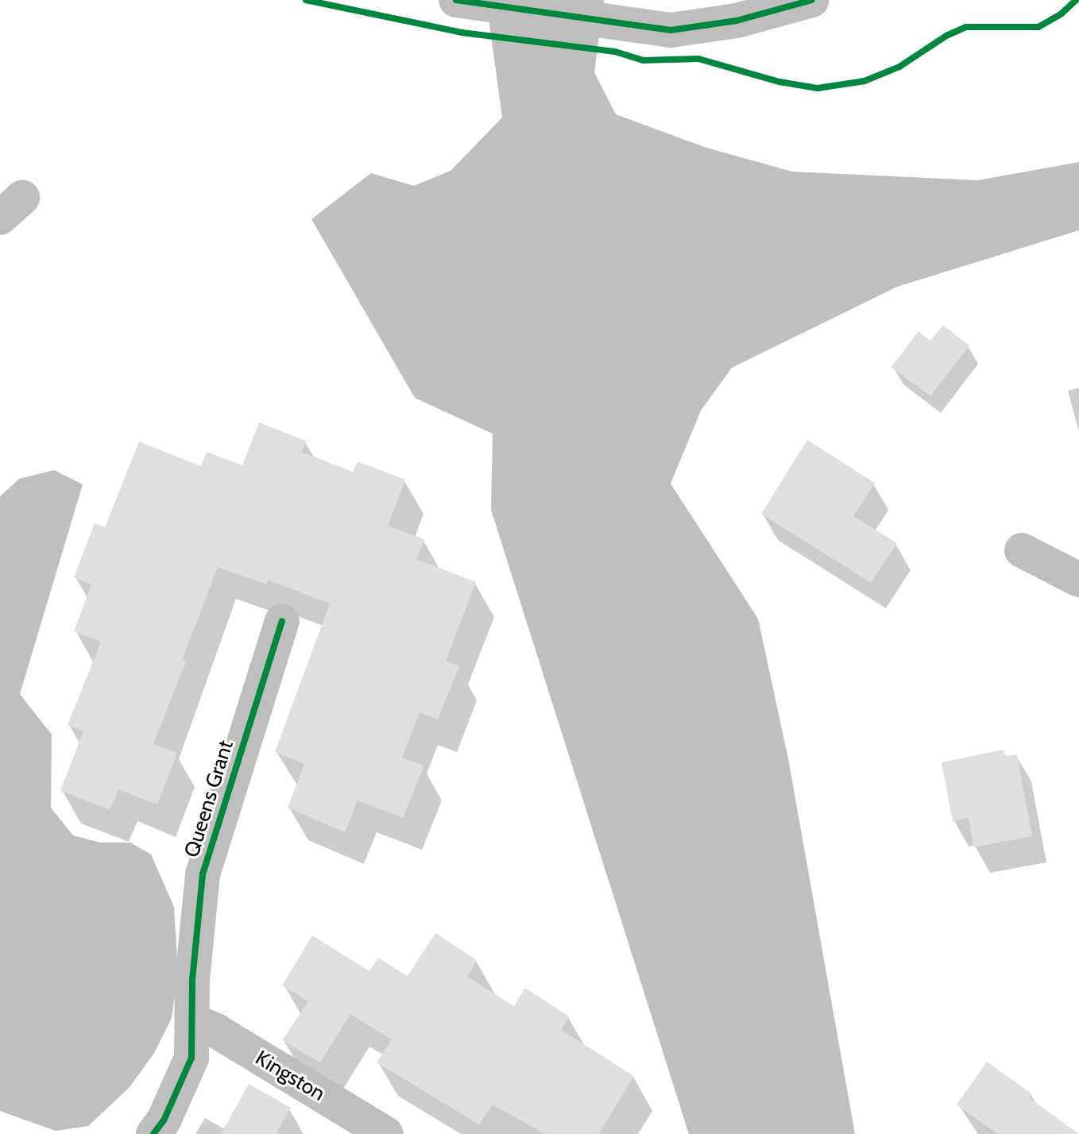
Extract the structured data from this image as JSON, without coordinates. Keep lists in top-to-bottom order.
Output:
{
  "streets": {
    "street": ["Queens Grant", "Kingston"]
  },
  "crossings": [
    ["Queens Grant", "Kingston"]
  ]
}
